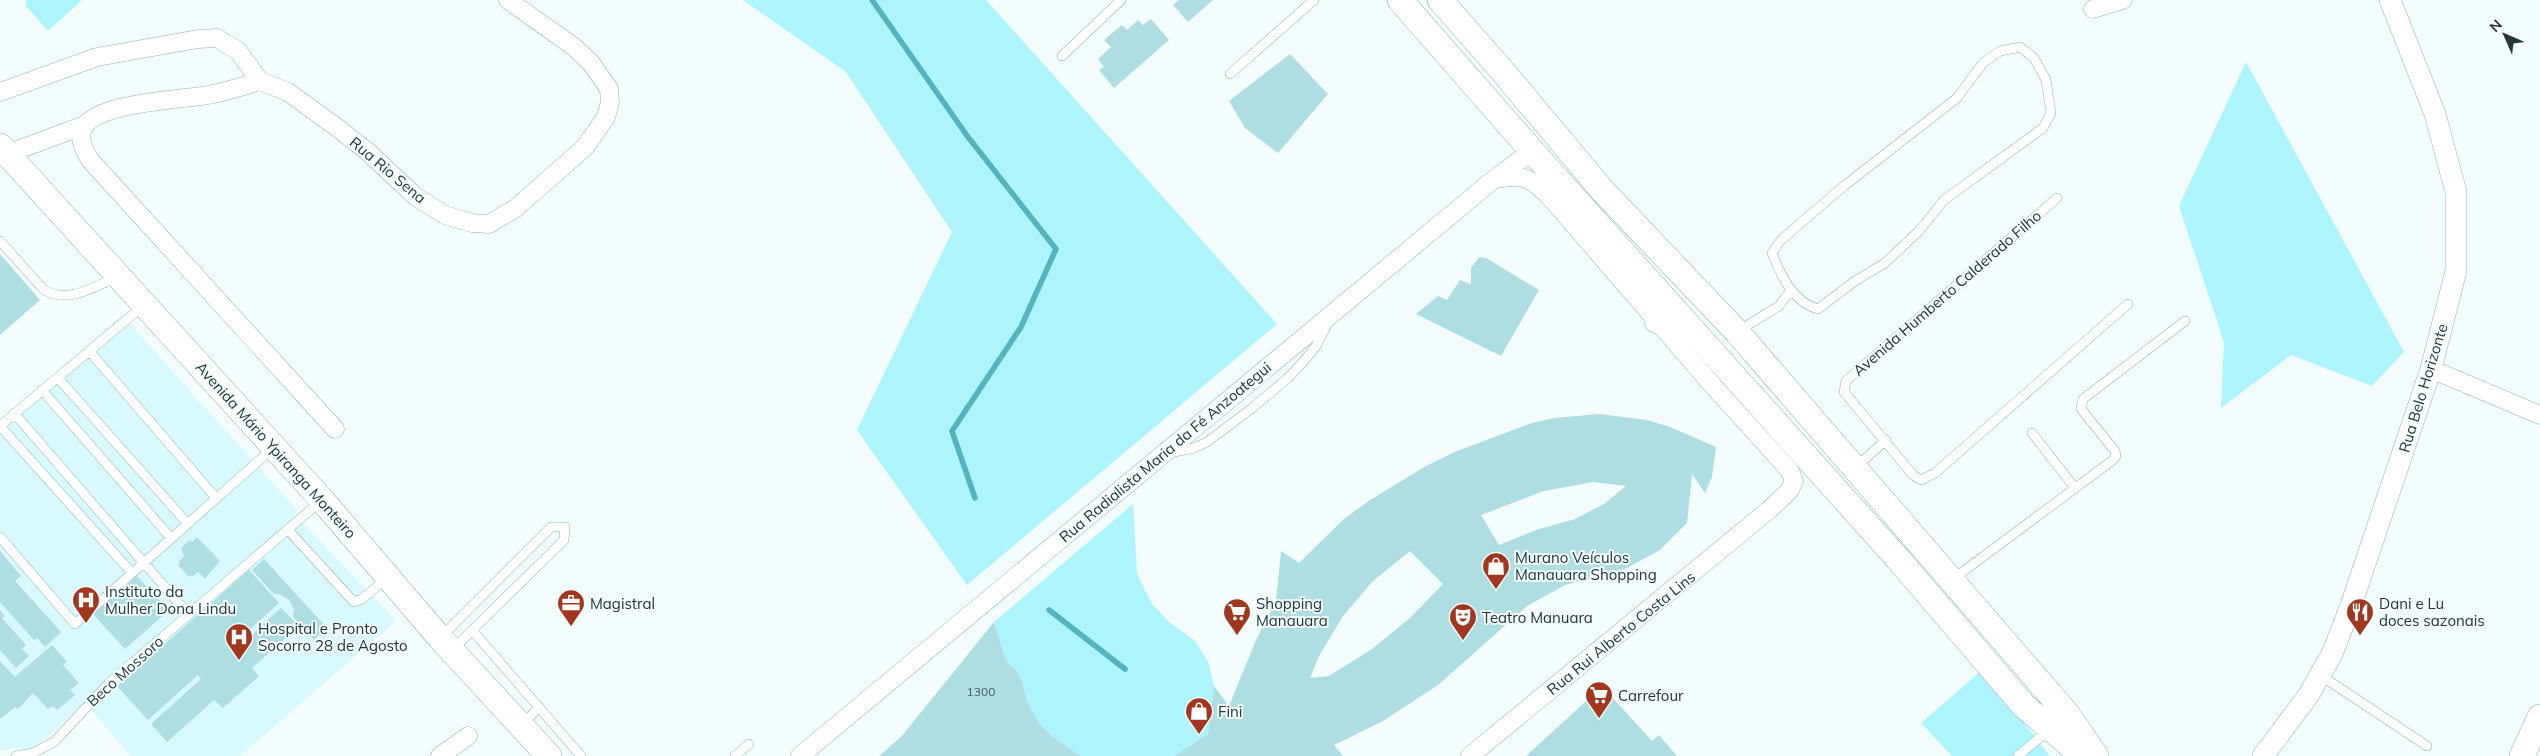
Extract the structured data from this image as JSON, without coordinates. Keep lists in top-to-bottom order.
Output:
{
  "streets": {
    "main road": ["Avenida Mário Ypiranga Monteiro"],
    "street": [
      "Rua Rio Sena",
      "Rua Belo Horizonte",
      "Rua Radialista Maria da Fé Anzoategui",
      "Rua Rui Alberto Costa Lins"
    ],
    "lane": ["Avenida Humberto Calderado Filho", "Beco Mossoro"]
  },
  "crossings": [
    ["Avenida Mário Ypiranga Monteiro", "Beco Mossoro"]
  ],
  "places": {
    "shop": ["Murano Veículos Manauara Shopping", "Fini"],
    "hospital": ["Instituto da Mulher Dona Lindu", "Hospital e Pronto Socorro 28 de Agosto"],
    "office": ["Magistral"],
    "supermarket": ["Shopping Manauara", "Carrefour"],
    "restaurant": ["Dani e Lu doces sazonais"],
    "theatre": ["Teatro Manuara"]
  },
  "house_numbers": ["1300"],
  "north": "top left"
}
